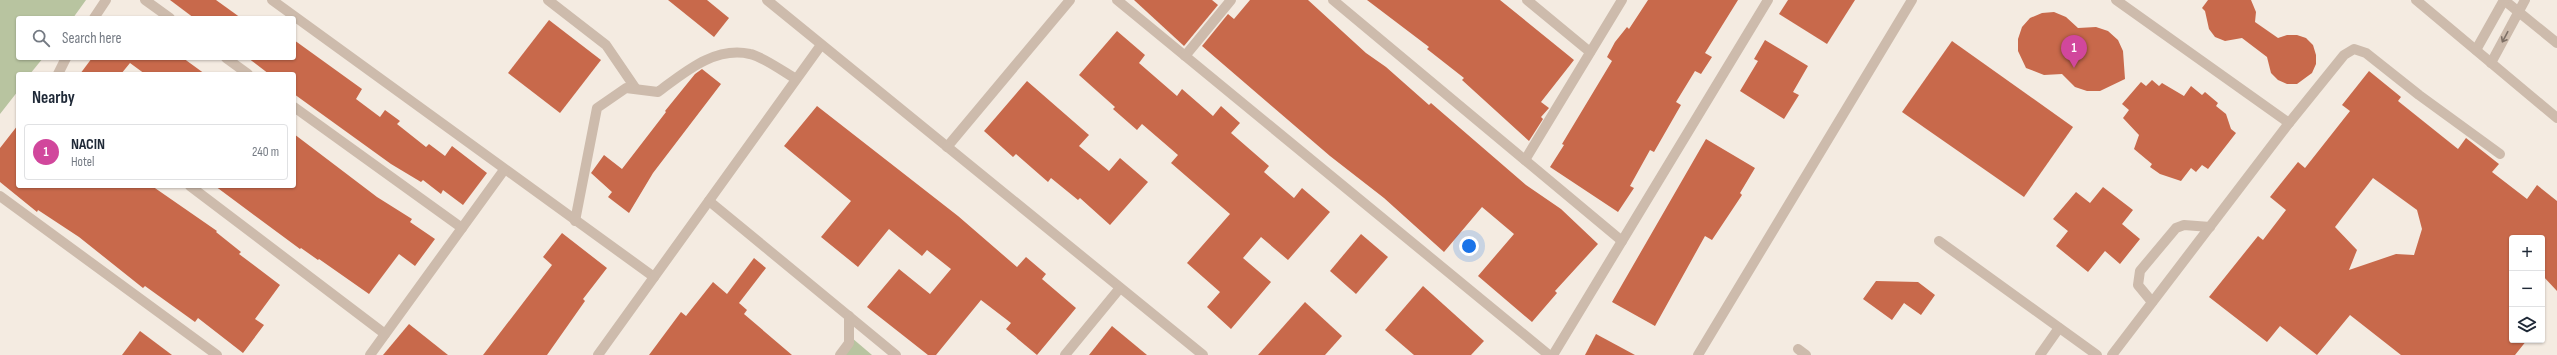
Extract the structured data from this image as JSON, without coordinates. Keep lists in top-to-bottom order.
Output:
{
  "page": {
    "search": "Search here",
    "pins": "1",
    "heading": "Nearby",
    "list": [
      {
        "mark": "1",
        "name": "NACIN",
        "note": "Hotel",
        "value": "240 m"
      }
    ],
    "map_buttons": ["+", "−"]
  }
}
